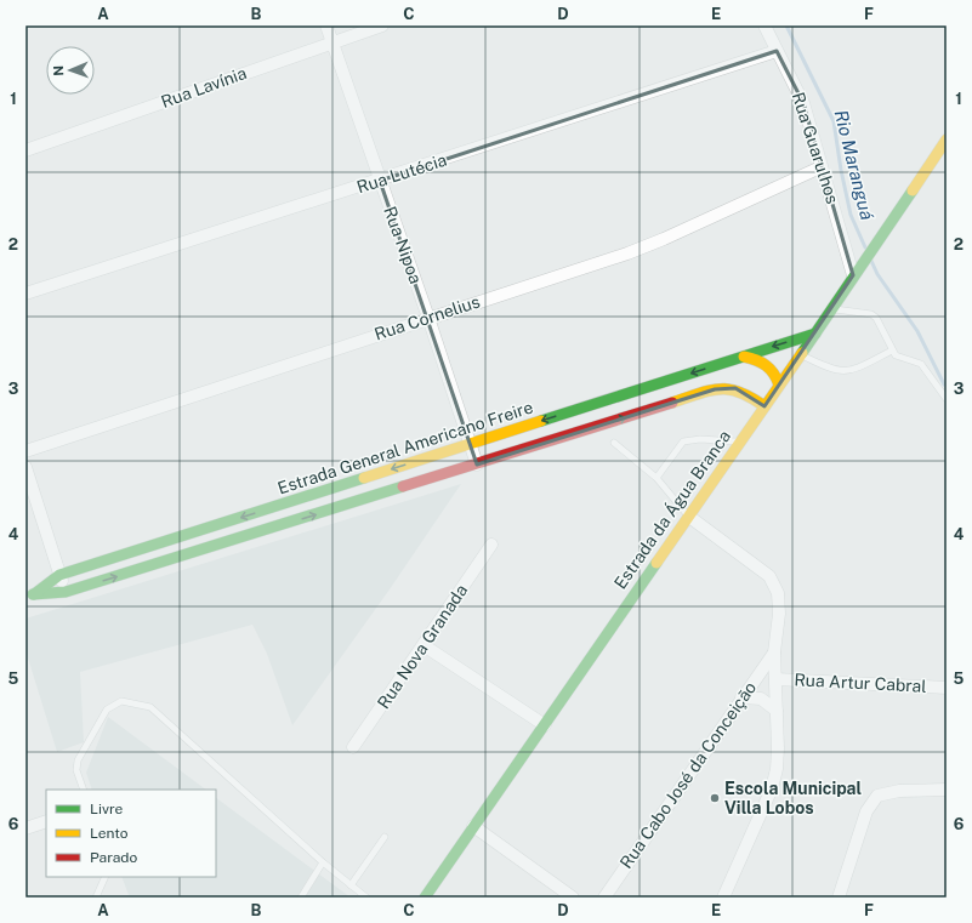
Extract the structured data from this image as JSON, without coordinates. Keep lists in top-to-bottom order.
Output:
{
  "streets": {
    "street": [
      "Rua Lavínia",
      "Rua Guarulhos",
      "Rua Lutécia",
      "Rua Nipoa",
      "Rua Cornelius",
      "Estrada General Americano Freire",
      "Estrada da Água Branca",
      "Rua Nova Granada",
      "Rua Artur Cabral",
      "Rua Cabo José da Conceição"
    ]
  },
  "crossings": [
    ["Rua Lavínia", "Rua Nipoa"],
    ["Rua Guarulhos", "Rua Lutécia"],
    ["Rua Guarulhos", "Rua Cornelius"],
    ["Rua Guarulhos", "Estrada da Água Branca"],
    ["Rua Lutécia", "Rua Nipoa"],
    ["Rua Nipoa", "Rua Cornelius"],
    ["Rua Nipoa", "Estrada General Americano Freire"],
    ["Estrada General Americano Freire", "Estrada da Água Branca"]
  ],
  "water": ["Rio Maranguá"],
  "places": ["Escola Municipal Villa Lobos"],
  "legend": ["Livre", "Lento", "Parado"],
  "north": "left",
  "grid": {
    "columns": [
      "A",
      "B",
      "C",
      "D",
      "E",
      "F"
    ],
    "rows": [
      "1",
      "2",
      "3",
      "4",
      "5",
      "6"
    ]
  }
}
